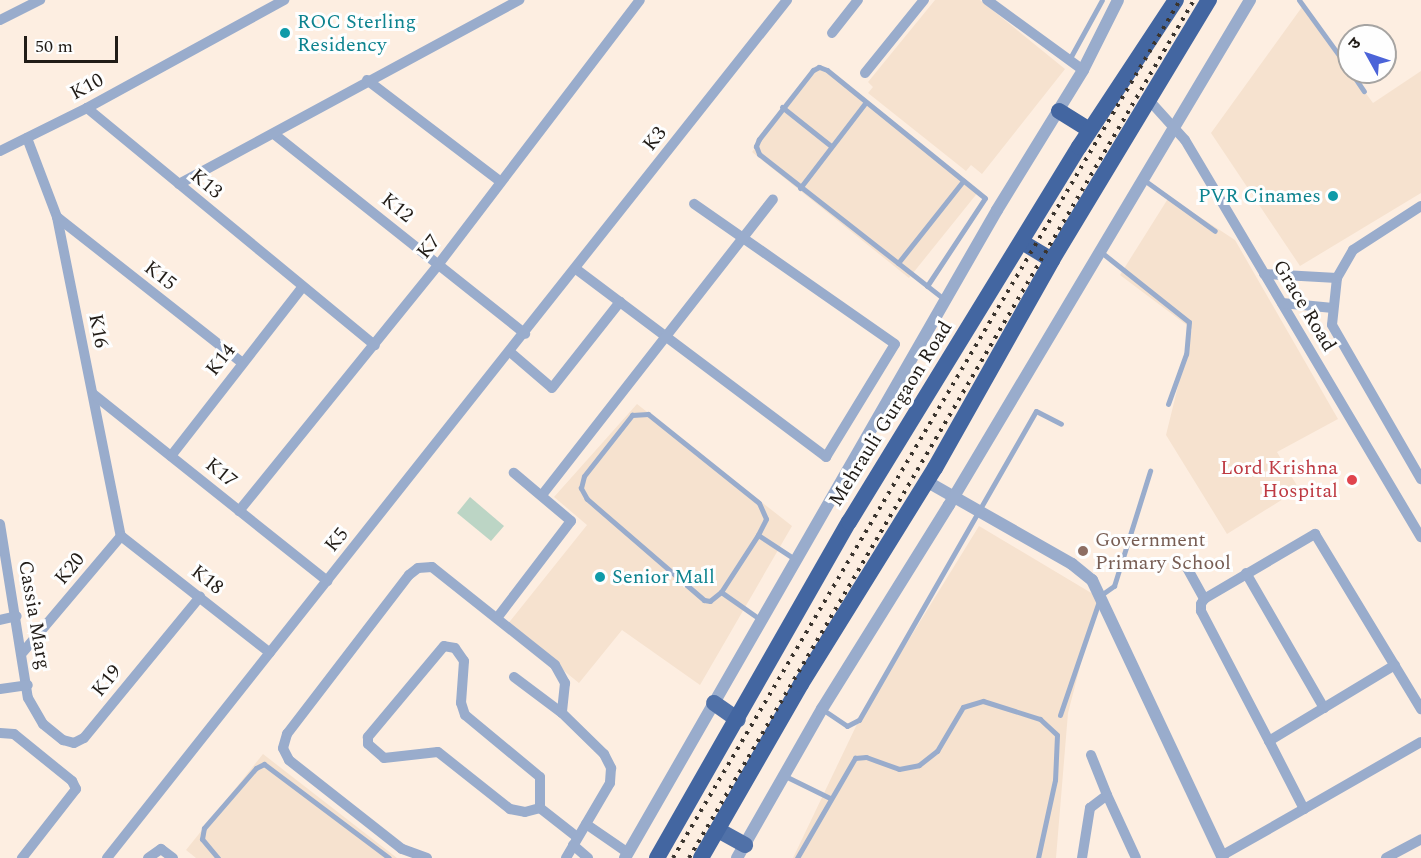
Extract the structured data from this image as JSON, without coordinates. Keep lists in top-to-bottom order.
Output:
{
  "streets": {
    "highway": ["Mehrauli Gurgaon Road"],
    "street": [
      "K10",
      "K3",
      "K13",
      "K12",
      "K7",
      "K15",
      "Grace Road",
      "K16",
      "K14",
      "K17",
      "K5",
      "K20",
      "K18",
      "Cassia Marg",
      "K19"
    ]
  },
  "crossings": [
    ["K10", "K13"],
    ["K10", "K16"],
    ["K3", "K5"],
    ["K13", "K7"],
    ["K13", "K14"],
    ["K12", "K7"],
    ["K12", "K5"],
    ["K7", "K17"],
    ["K15", "K16"],
    ["K15", "K14"],
    ["K16", "K17"],
    ["K16", "K20"],
    ["K16", "K18"],
    ["K14", "K17"],
    ["K17", "K5"],
    ["K5", "K18"],
    ["K20", "K18"],
    ["K20", "Cassia Marg"],
    ["K18", "K19"],
    ["Cassia Marg", "K19"]
  ],
  "places": [
    "ROC Sterling Residency",
    "PVR Cinames",
    "Lord Krishna Hospital",
    "Government Primary School",
    "Senior Mall"
  ],
  "scale_bar": "50 m",
  "north": "top left"
}
